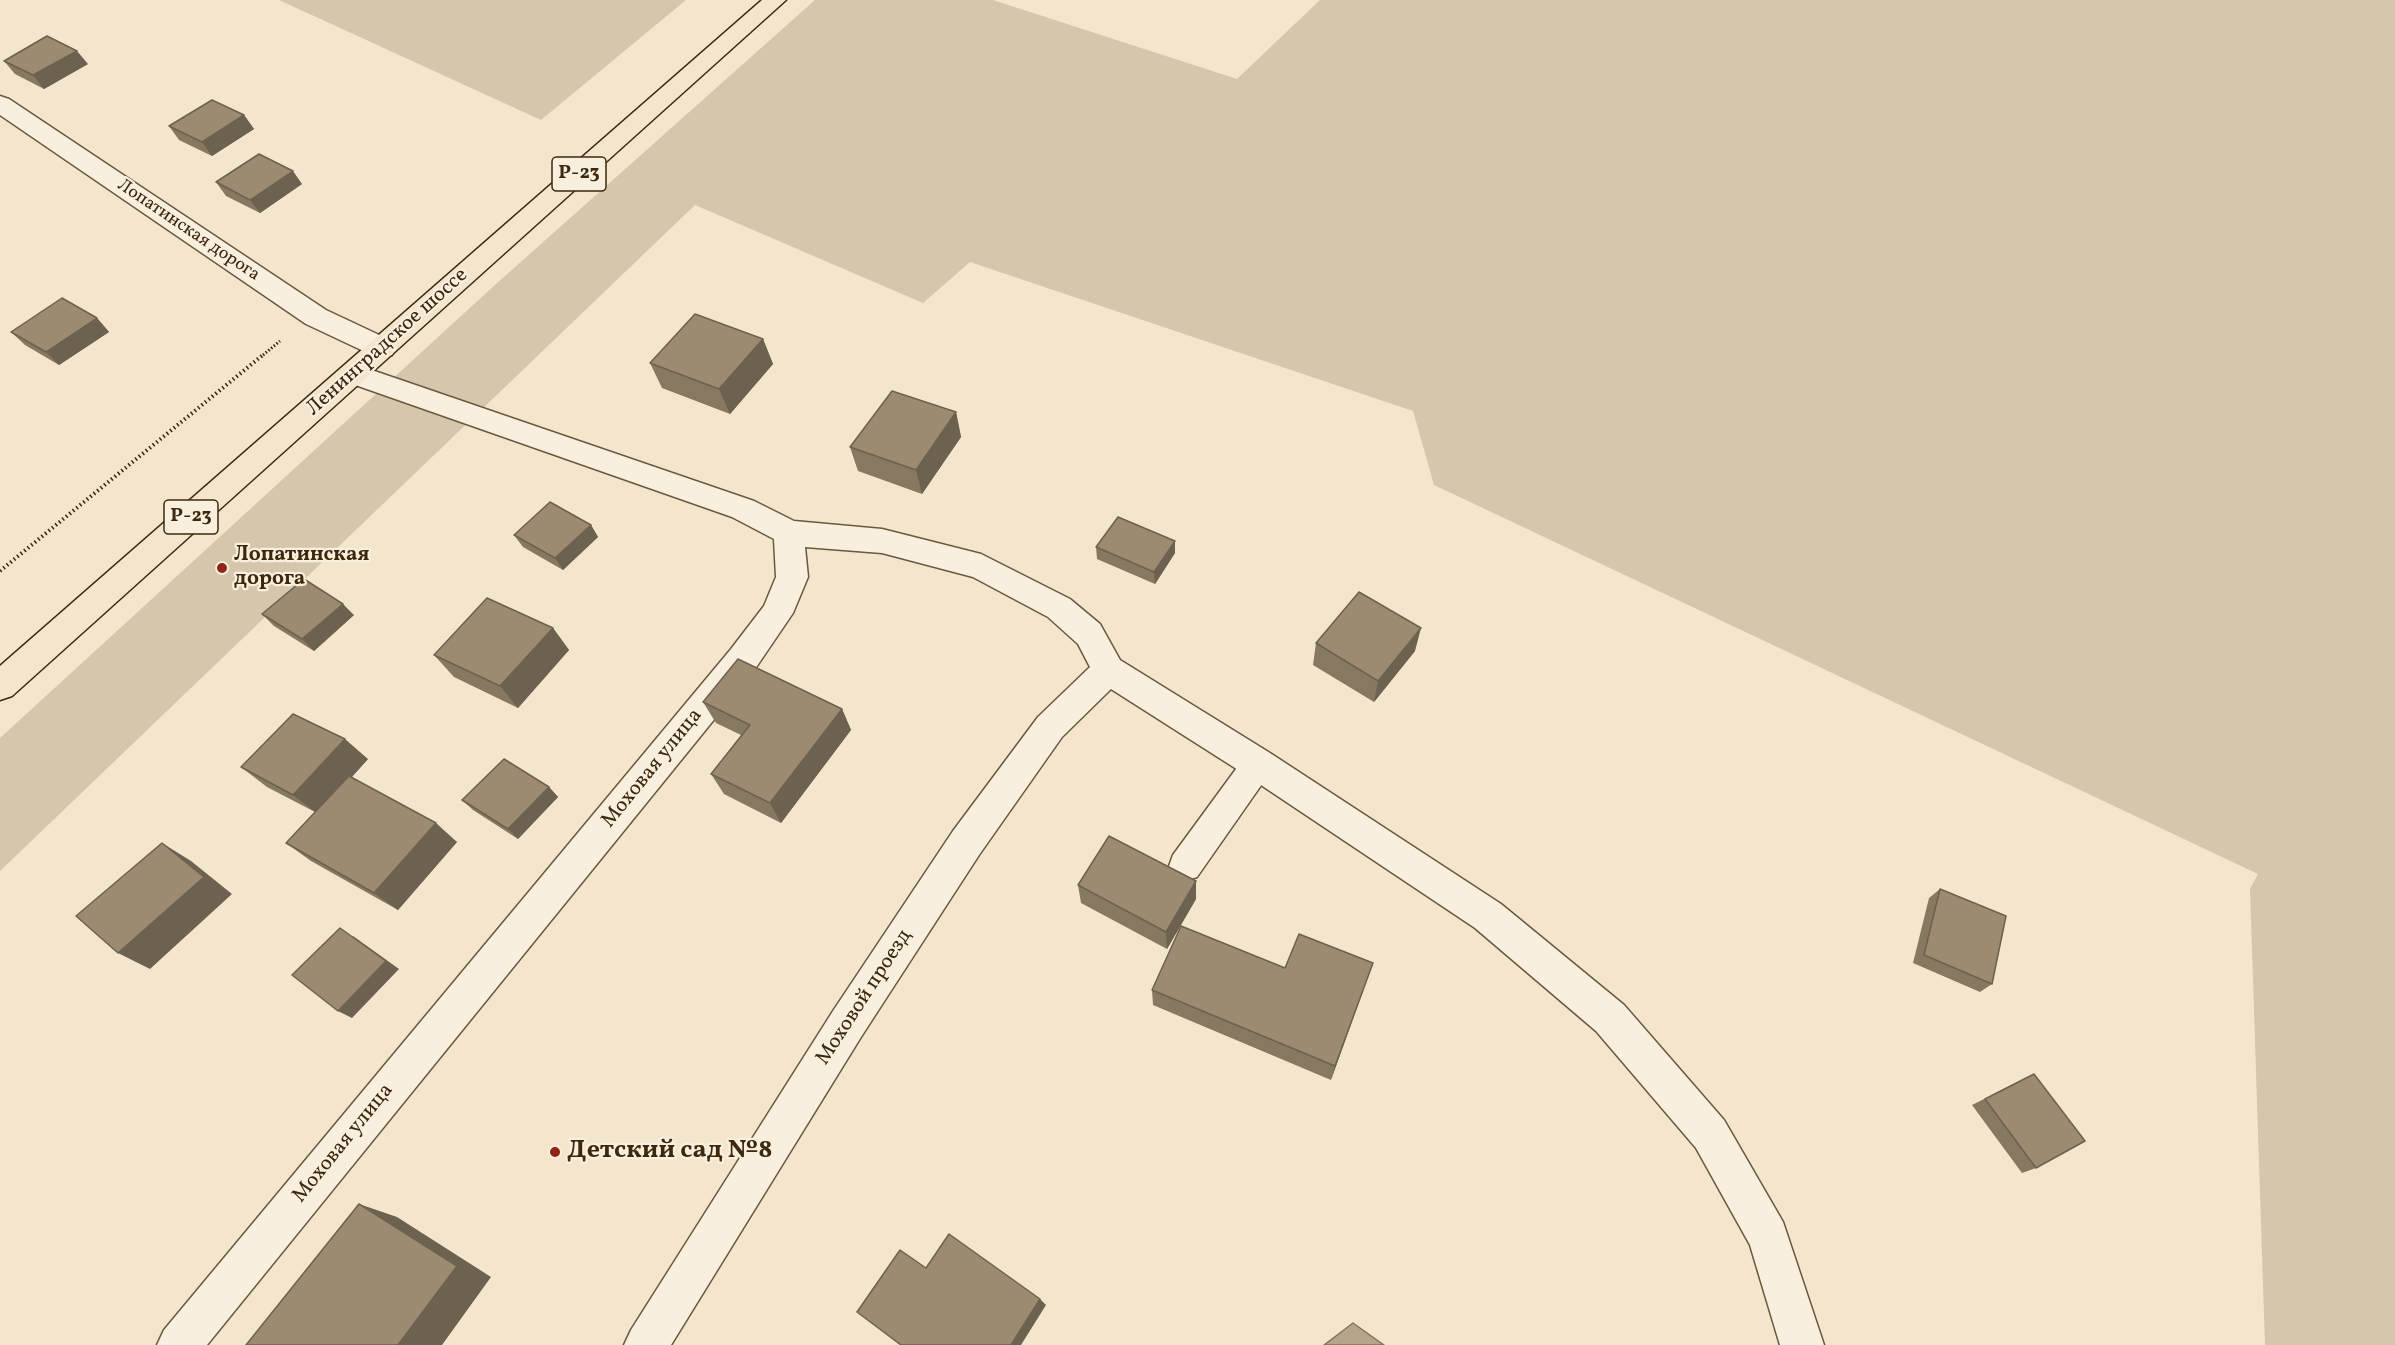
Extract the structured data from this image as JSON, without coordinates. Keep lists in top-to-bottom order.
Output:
{
  "streets": {
    "highway": ["Р-23", "Ленинградское шоссе"],
    "street": ["Лопатинская дорога", "Моховая улица", "Моховой проезд"]
  },
  "crossings": [
    ["Лопатинская дорога", "Ленинградское шоссе"]
  ],
  "places": ["Лопатинcкая дорога", "Детский сад №8"]
}
